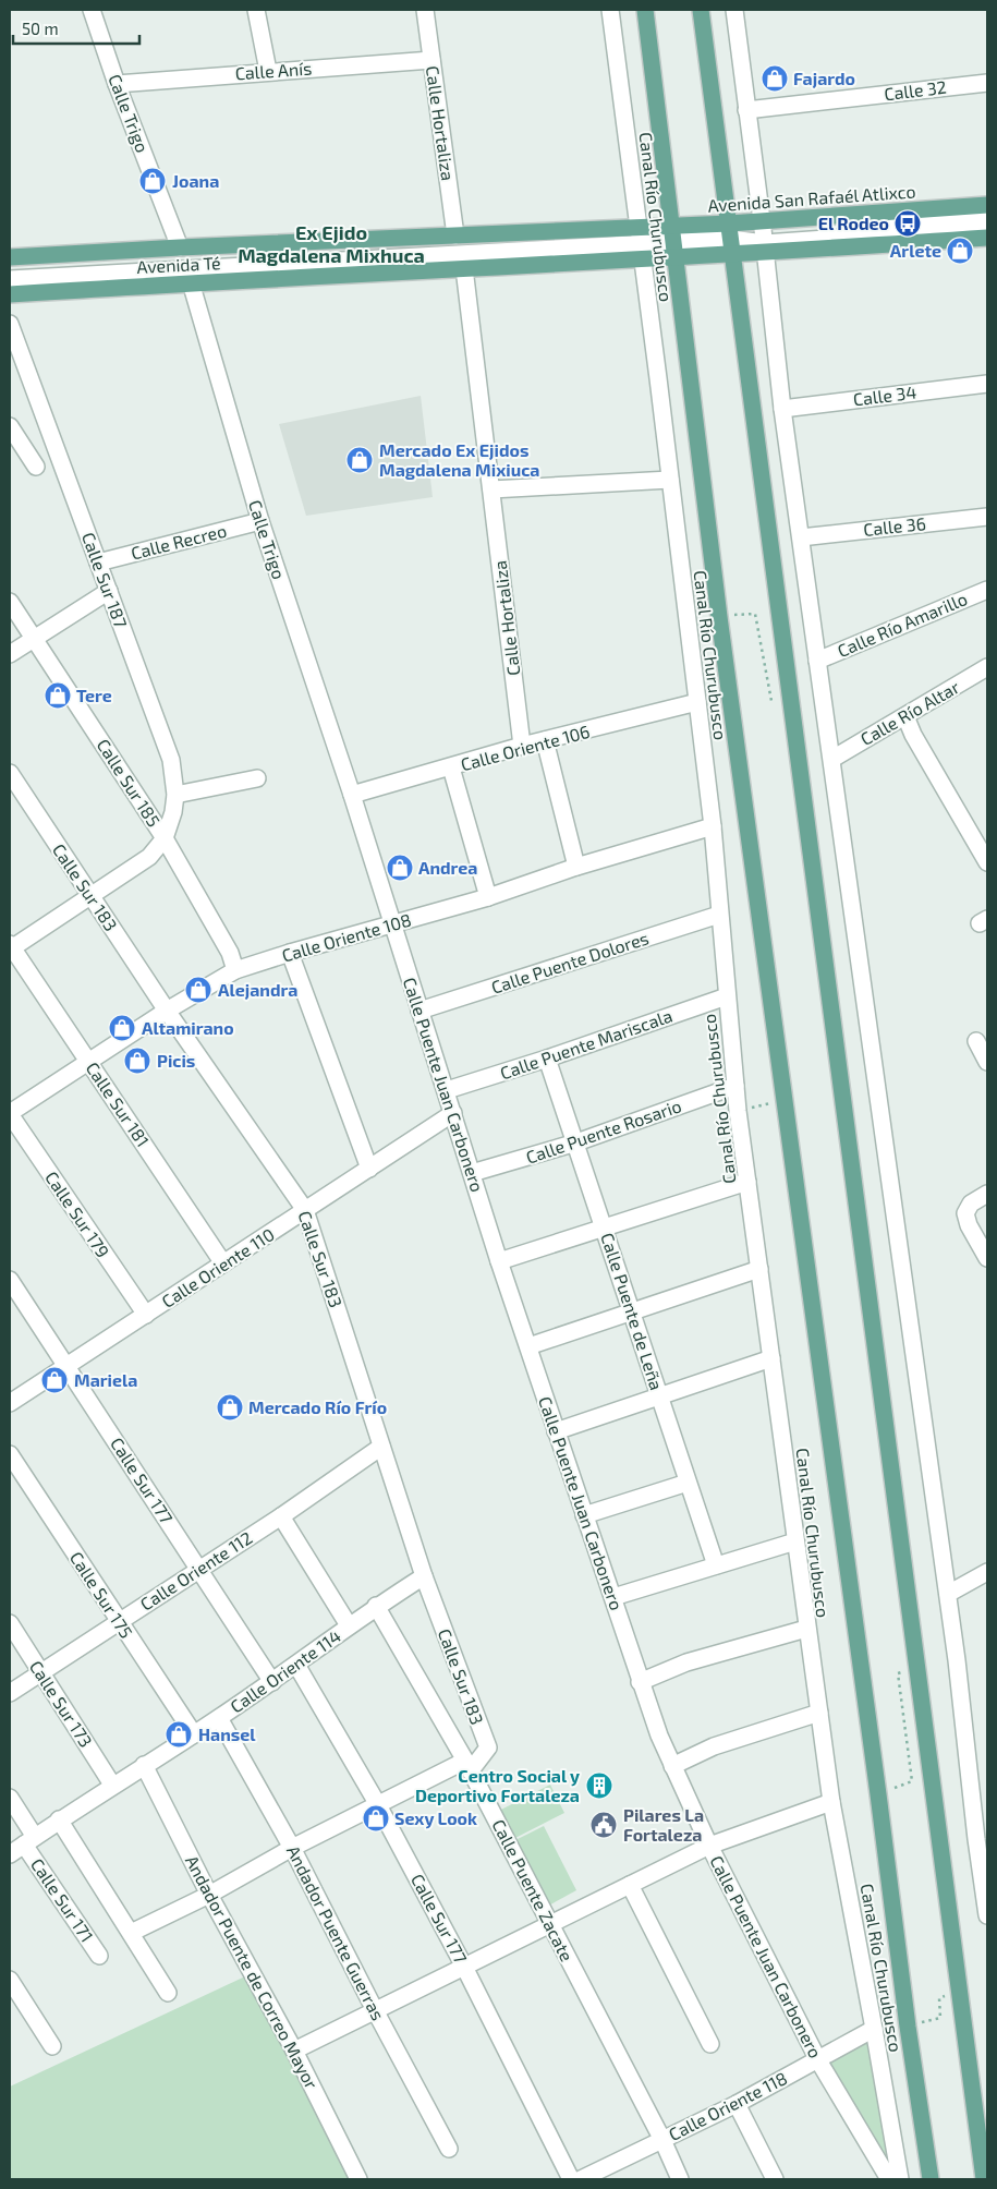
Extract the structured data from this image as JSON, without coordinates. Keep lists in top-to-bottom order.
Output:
{
  "streets": {
    "main road": ["Avenida San Rafaél Atlixco", "Canal Río Churubusco", "Avenida Té"],
    "street": [
      "Calle Anís",
      "Calle 32",
      "Calle Trigo",
      "Calle Hortaliza",
      "Calle 34",
      "Calle 36",
      "Calle Recreo",
      "Calle Sur 187",
      "Calle Río Amarillo",
      "Calle Río Altar",
      "Calle Oriente 106",
      "Calle Sur 185",
      "Calle Sur 183",
      "Calle Oriente 108",
      "Calle Puente Dolores",
      "Calle Puente Mariscala",
      "Calle Puente Juan Carbonero",
      "Calle Sur 181",
      "Calle Puente Rosario",
      "Calle Sur 179",
      "Calle Oriente 110",
      "Calle Puente de Leña",
      "Calle Sur 177",
      "Calle Oriente 112",
      "Calle Sur 175",
      "Calle Oriente 114",
      "Calle Sur 173",
      "Calle Puente Zacate",
      "Calle Sur 171",
      "Andador Puente Guerras",
      "Andador Puente de Correo Mayor",
      "Calle Oriente 118"
    ]
  },
  "crossings": [
    ["Calle Anís", "Calle Trigo"],
    ["Calle Anís", "Calle Hortaliza"],
    ["Calle Trigo", "Avenida Té"],
    ["Calle Trigo", "Calle Recreo"],
    ["Calle Trigo", "Calle Oriente 106"],
    ["Calle Trigo", "Calle Puente Juan Carbonero"],
    ["Calle Hortaliza", "Avenida Té"],
    ["Calle Hortaliza", "Calle Oriente 106"],
    ["Avenida San Rafaél Atlixco", "Canal Río Churubusco"],
    ["Avenida San Rafaél Atlixco", "Avenida Té"],
    ["Canal Río Churubusco", "Avenida Té"],
    ["Canal Río Churubusco", "Calle Oriente 106"],
    ["Canal Río Churubusco", "Calle Oriente 108"],
    ["Canal Río Churubusco", "Calle Puente Dolores"],
    ["Canal Río Churubusco", "Calle Puente Mariscala"],
    ["Canal Río Churubusco", "Calle Puente Rosario"],
    ["Canal Río Churubusco", "Calle Oriente 118"],
    ["Calle Recreo", "Calle Sur 187"],
    ["Calle Sur 187", "Calle Sur 185"],
    ["Calle Oriente 106", "Calle Puente Juan Carbonero"],
    ["Calle Sur 185", "Calle Oriente 108"],
    ["Calle Sur 183", "Calle Oriente 108"],
    ["Calle Sur 183", "Calle Oriente 110"],
    ["Calle Sur 183", "Calle Oriente 112"],
    ["Calle Sur 183", "Calle Oriente 114"],
    ["Calle Sur 183", "Calle Puente Zacate"],
    ["Calle Oriente 108", "Calle Puente Juan Carbonero"],
    ["Calle Oriente 108", "Calle Sur 181"],
    ["Calle Oriente 108", "Calle Sur 179"],
    ["Calle Puente Dolores", "Calle Puente Juan Carbonero"],
    ["Calle Puente Mariscala", "Calle Puente Juan Carbonero"],
    ["Calle Puente Mariscala", "Calle Puente de Leña"],
    ["Calle Puente Juan Carbonero", "Calle Puente Rosario"],
    ["Calle Puente Juan Carbonero", "Calle Oriente 110"],
    ["Calle Puente Juan Carbonero", "Calle Oriente 118"],
    ["Calle Sur 181", "Calle Oriente 110"],
    ["Calle Puente Rosario", "Calle Puente de Leña"],
    ["Calle Sur 179", "Calle Oriente 110"],
    ["Calle Oriente 110", "Calle Sur 177"],
    ["Calle Sur 177", "Calle Oriente 112"],
    ["Calle Sur 177", "Calle Oriente 114"],
    ["Calle Oriente 112", "Calle Sur 175"],
    ["Calle Oriente 112", "Calle Sur 173"],
    ["Calle Sur 175", "Calle Oriente 114"],
    ["Calle Oriente 114", "Calle Sur 173"],
    ["Calle Oriente 114", "Calle Puente Zacate"],
    ["Calle Oriente 114", "Calle Sur 171"],
    ["Calle Oriente 114", "Andador Puente Guerras"],
    ["Calle Oriente 114", "Andador Puente de Correo Mayor"],
    ["Calle Puente Zacate", "Calle Oriente 118"]
  ],
  "districts": ["Ex Ejido Magdalena Mixhuca"],
  "places": {
    "shop": [
      "Fajardo",
      "Joana",
      "Arlete",
      "Mercado Ex Ejidos Magdalena Mixiuca",
      "Tere",
      "Andrea",
      "Alejandra",
      "Altamirano",
      "Picis",
      "Mariela",
      "Mercado Río Frío",
      "Hansel",
      "Sexy Look"
    ],
    "bus stop": ["El Rodeo"],
    "building": ["Centro Social y Deportivo Fortaleza"],
    "public building": ["Pilares La Fortaleza"]
  },
  "scale_bar": "50 m"
}
